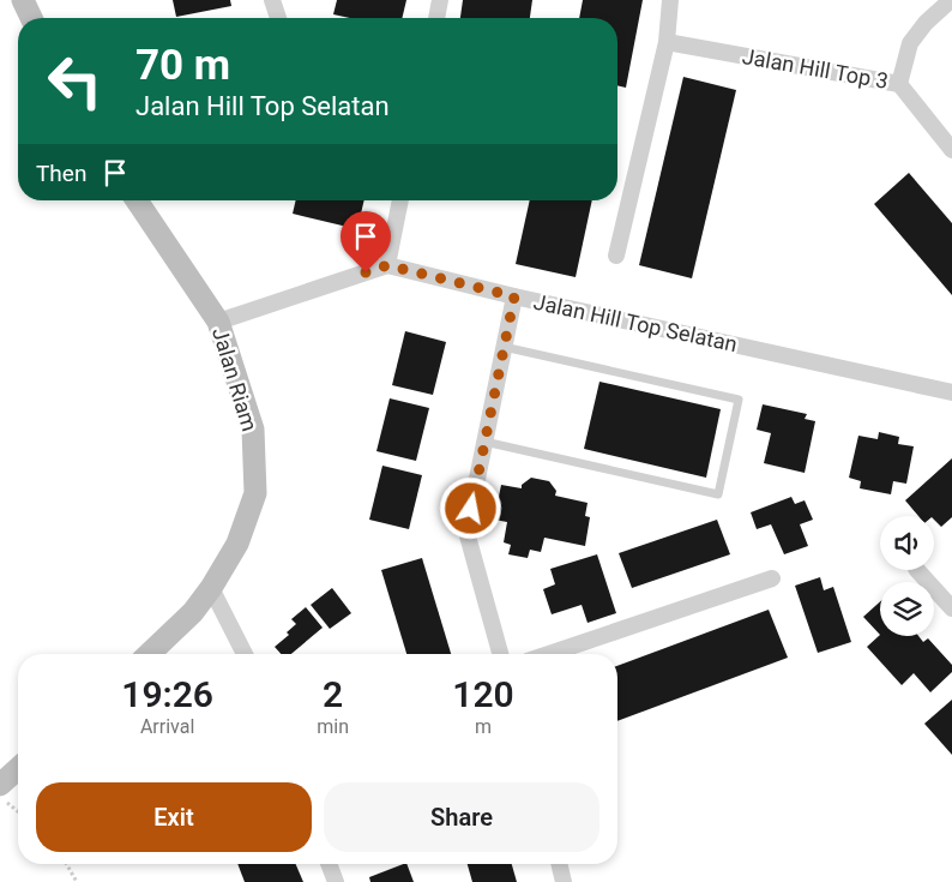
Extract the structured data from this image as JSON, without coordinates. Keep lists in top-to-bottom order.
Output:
{
  "streets": {
    "main road": ["Jalan Riam"],
    "street": ["Jalan Hill Top 3", "Jalan Hill Top Selatan"]
  },
  "page": {
    "turn": ["70 m", "Jalan Hill Top Selatan"],
    "then": "Then",
    "eta": [
      "19:26",
      "Arrival",
      "2",
      "min",
      "120",
      "m"
    ],
    "buttons": ["Exit", "Share"]
  }
}
